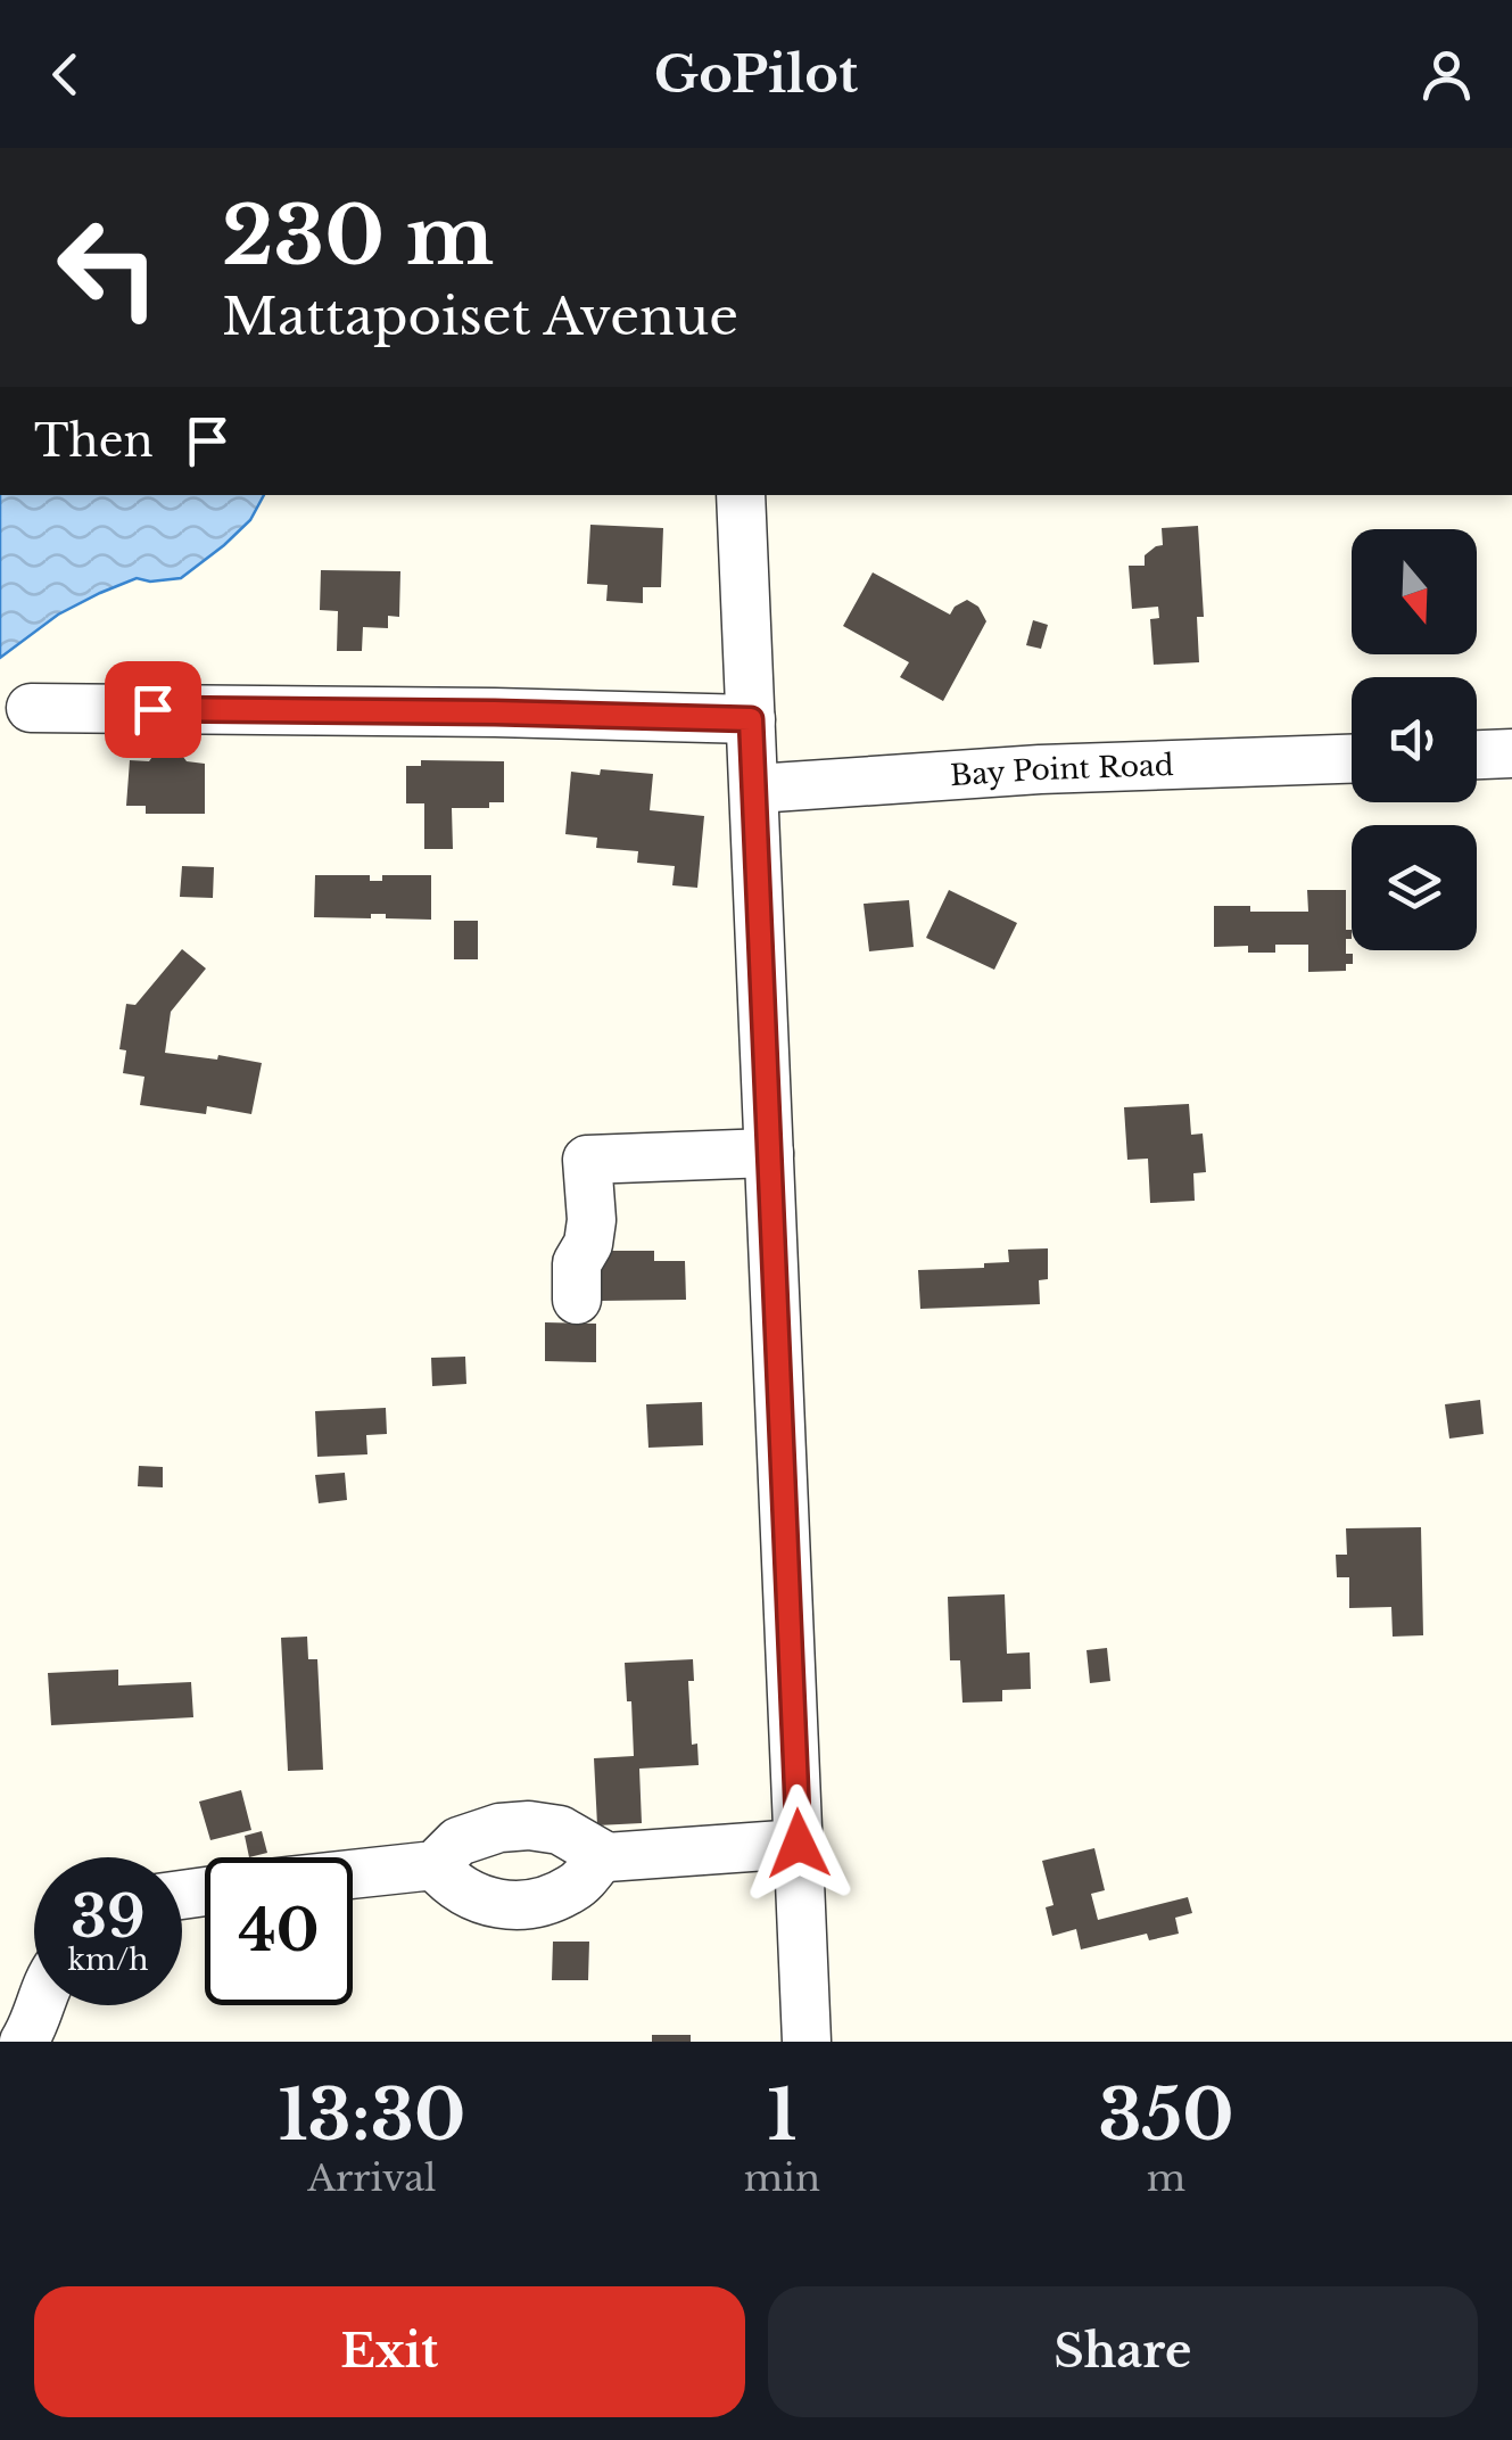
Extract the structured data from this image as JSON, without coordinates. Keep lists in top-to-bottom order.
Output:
{
  "streets": {
    "street": ["Bay Point Road"]
  },
  "north": "bottom",
  "page": {
    "header": "GoPilot",
    "turn": ["230 m", "Mattapoiset Avenue"],
    "then": "Then",
    "speed": "39 km/h",
    "limit": "40",
    "eta": [
      "13:30",
      "Arrival",
      "1",
      "min",
      "350",
      "m"
    ],
    "buttons": ["Exit", "Share"]
  }
}
